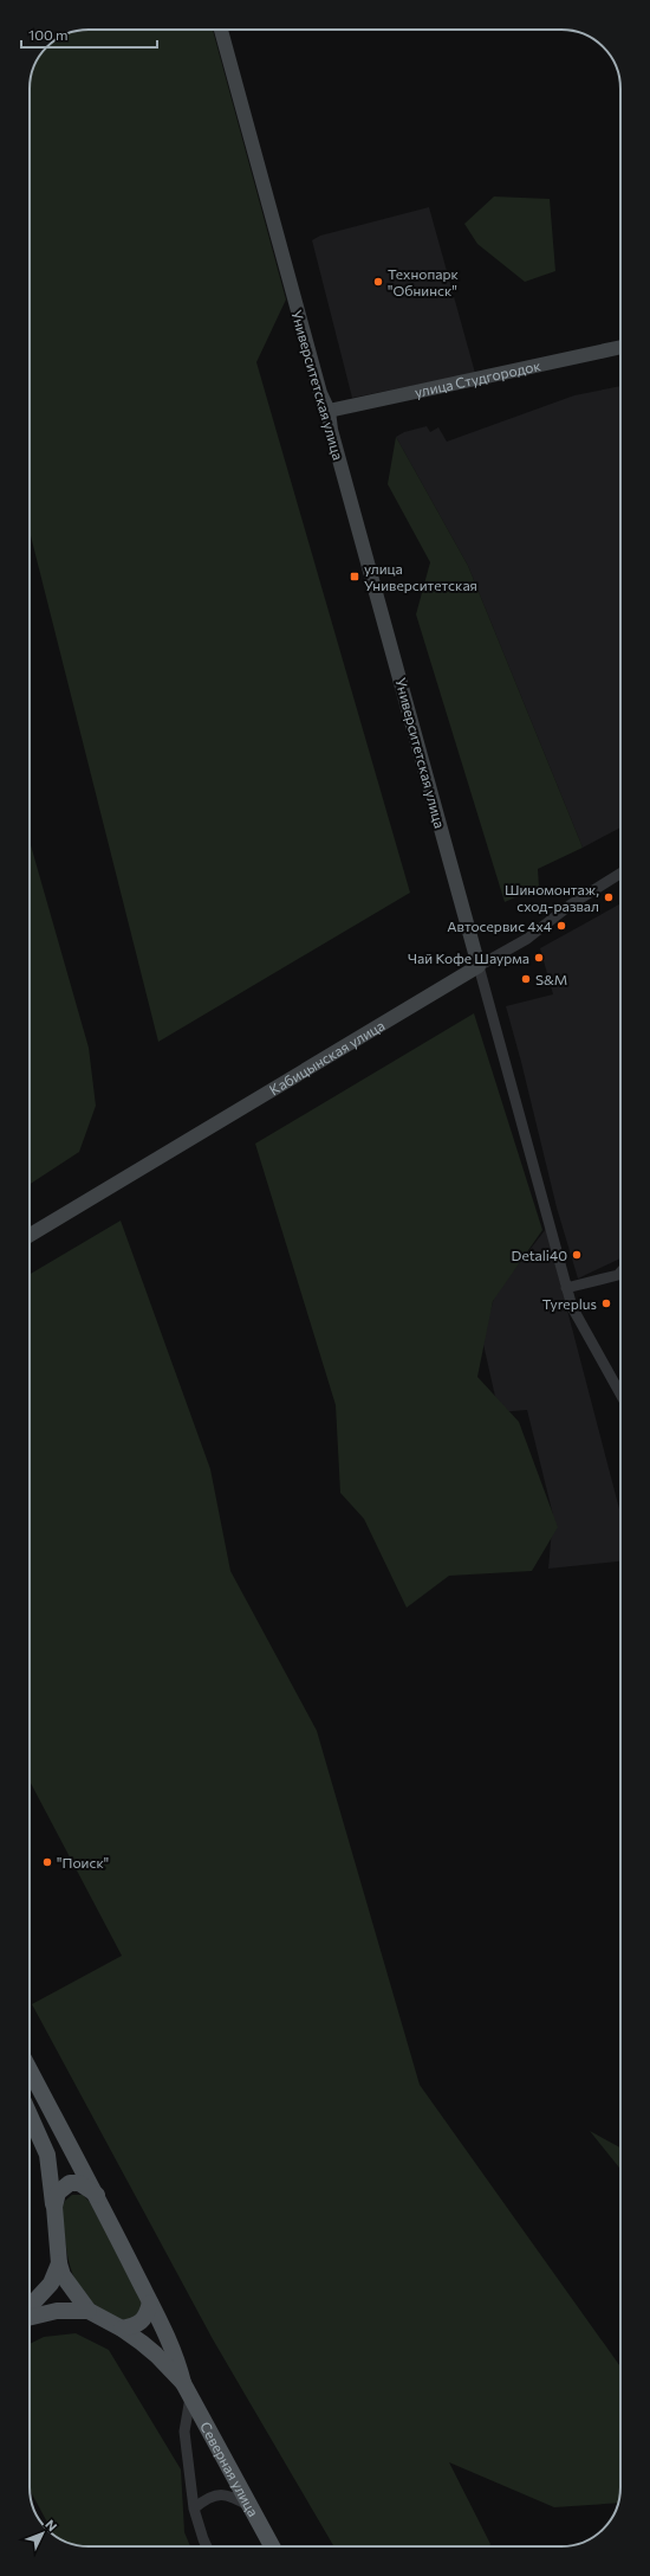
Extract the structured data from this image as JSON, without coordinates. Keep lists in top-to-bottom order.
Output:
{
  "streets": {
    "main road": ["Северная улица"],
    "street": ["улица Студгородок", "Университетская улица", "Кабицынская улица"]
  },
  "crossings": [
    ["улица Студгородок", "Университетская улица"],
    ["Университетская улица", "Кабицынская улица"]
  ],
  "places": {
    "other": [
      "Технопарк \"Обнинск\"",
      "Шиномонтаж, сход-развал",
      "Автосервис 4х4",
      "Чай Кофе Шаурма",
      "S&M",
      "Detali40",
      "Tyreplus",
      "\"Поиск\""
    ],
    "transit": ["улица Университетская"]
  },
  "scale_bar": "100 m",
  "north": "top right"
}
